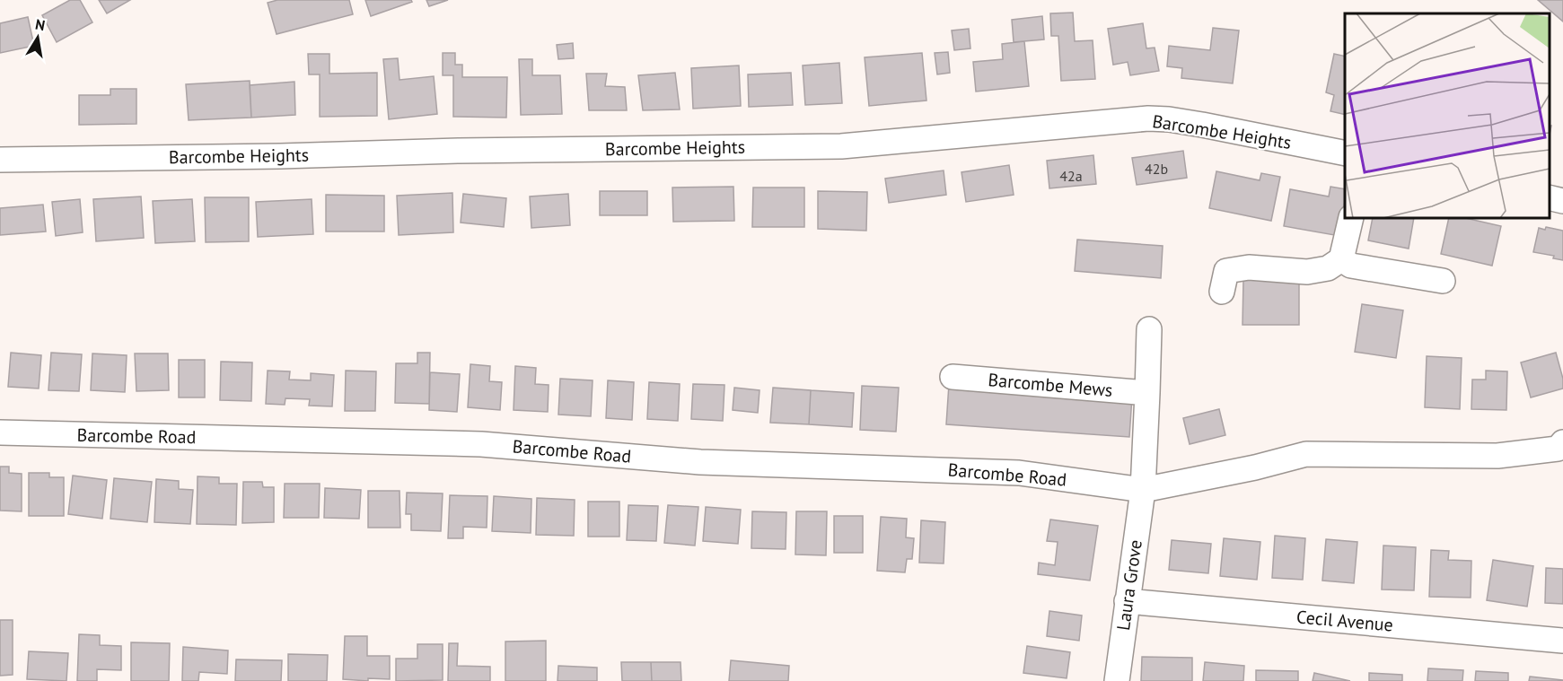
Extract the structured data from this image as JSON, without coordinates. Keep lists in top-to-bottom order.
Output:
{
  "streets": {
    "street": [
      "Barcombe Heights",
      "Barcombe Mews",
      "Barcombe Road",
      "Laura Grove",
      "Cecil Avenue"
    ]
  },
  "crossings": [
    ["Barcombe Road", "Laura Grove"],
    ["Laura Grove", "Cecil Avenue"]
  ],
  "house_numbers": ["42b", "42a"],
  "north": "top"
}
